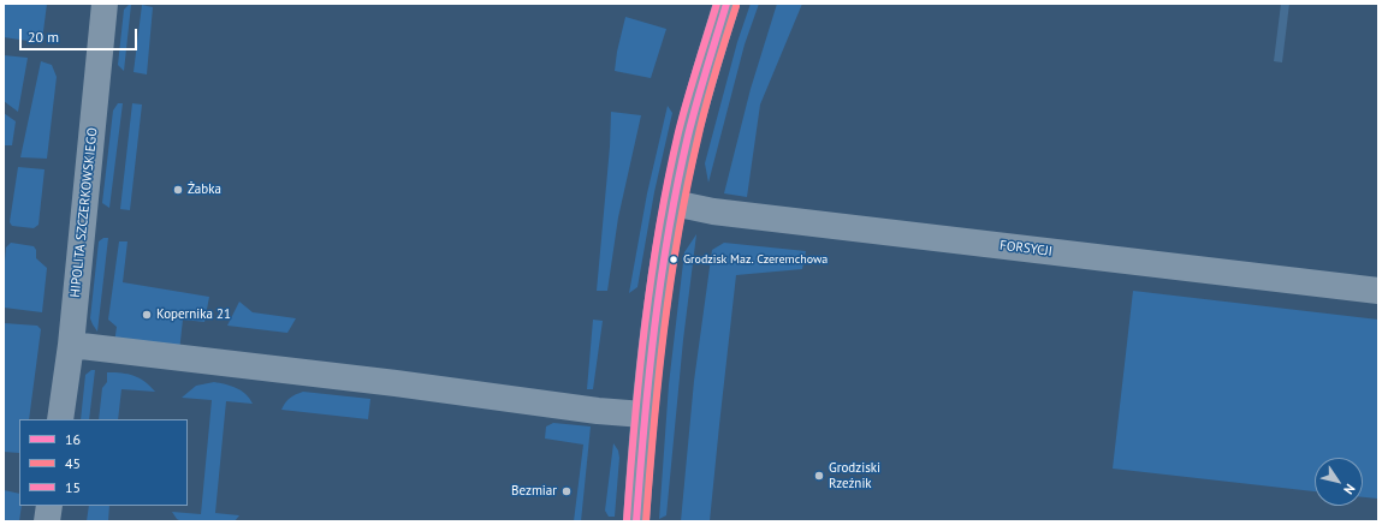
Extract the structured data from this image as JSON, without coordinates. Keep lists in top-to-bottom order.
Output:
{
  "streets": {
    "street": ["HIPOLITA SZCZERKOWSKIEGO", "FORSYCJI"]
  },
  "places": [
    "Żabka",
    "Grodzisk Maz. Czeremchowa",
    "Kopernika 21",
    "Grodziski Rzeźnik",
    "Bezmiar"
  ],
  "lines": ["transit line 16", "transit line 15", "transit line 45"],
  "legend": ["16", "45", "15"],
  "scale_bar": "20 m",
  "north": "bottom right"
}
